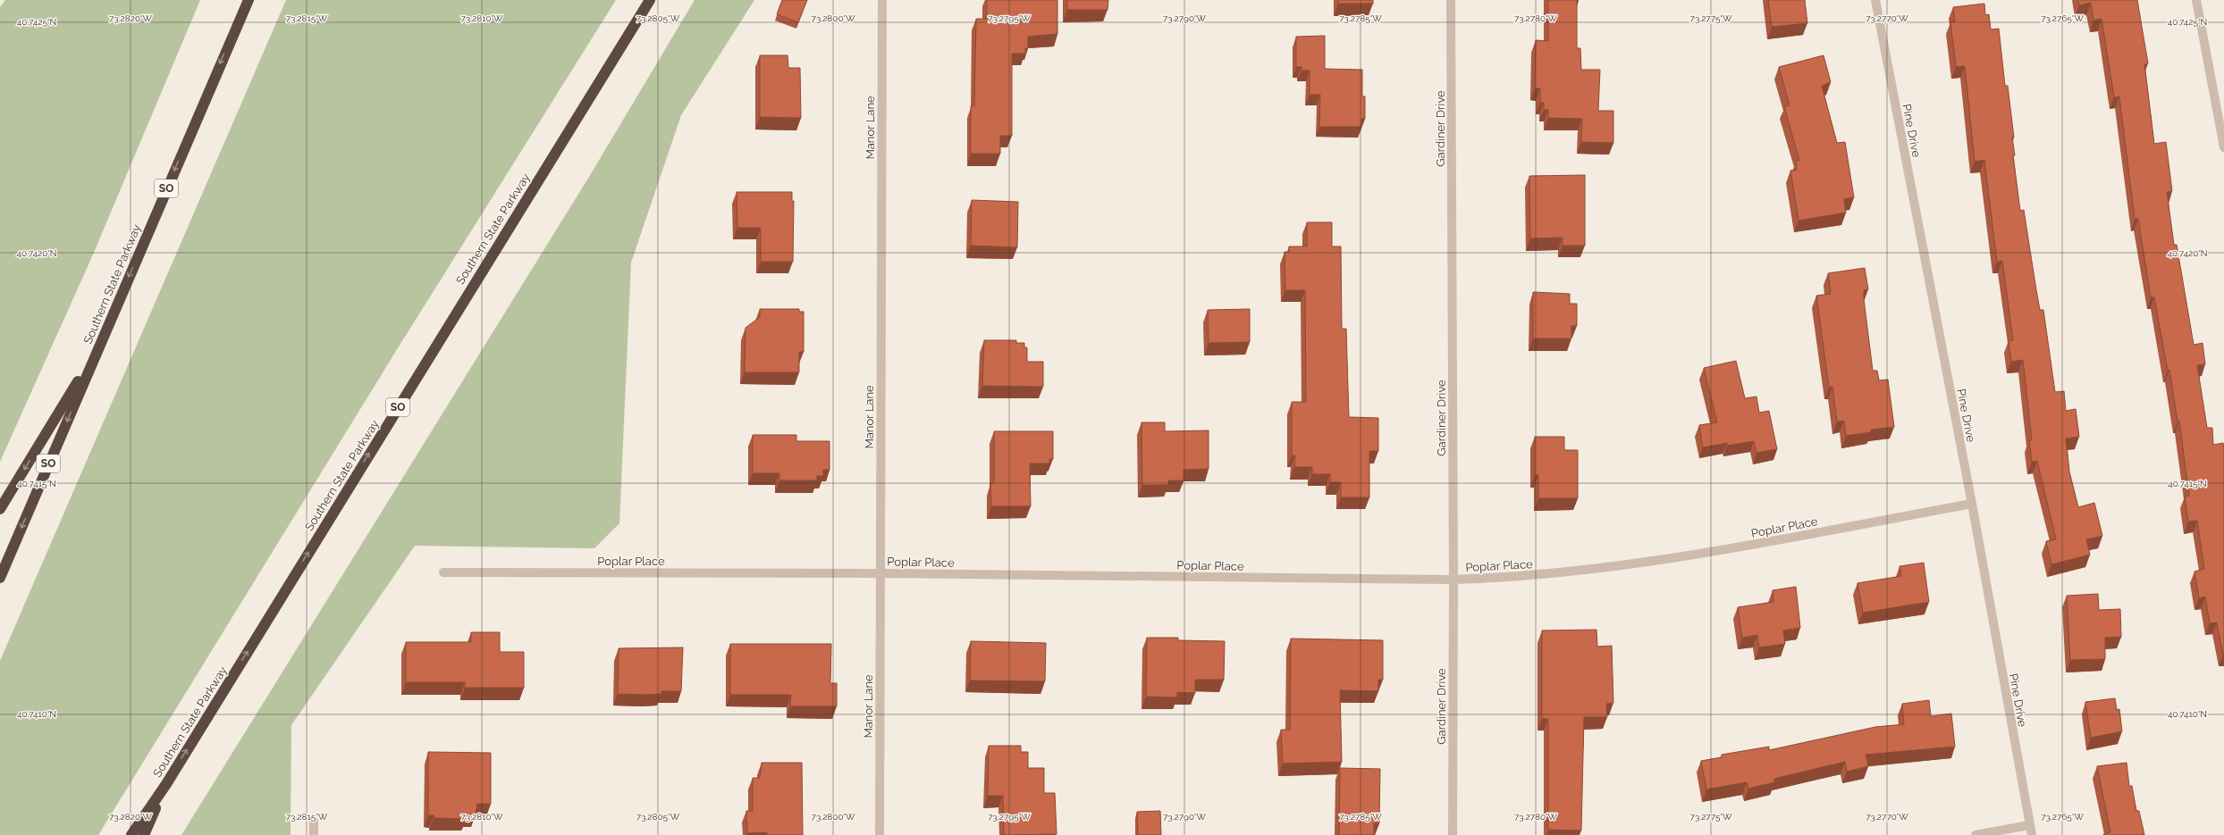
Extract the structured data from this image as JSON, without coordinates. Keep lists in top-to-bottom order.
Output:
{
  "streets": {
    "highway": ["SO", "Southern State Parkway"],
    "street": [
      "Manor Lane",
      "Gardiner Drive",
      "Pine Drive",
      "Poplar Place"
    ]
  },
  "crossings": [
    ["Manor Lane", "Poplar Place"],
    ["Gardiner Drive", "Poplar Place"],
    ["Pine Drive", "Poplar Place"]
  ],
  "coordinates": [
    "73.2820°W",
    "73.2815°W",
    "73.2810°W",
    "73.2805°W",
    "73.2800°W",
    "73.2795°W",
    "73.2790°W",
    "73.2785°W",
    "73.2780°W",
    "73.2775°W",
    "73.2770°W",
    "73.2765°W",
    "40.7425°N",
    "40.7420°N",
    "40.7415°N",
    "40.7410°N"
  ]
}
